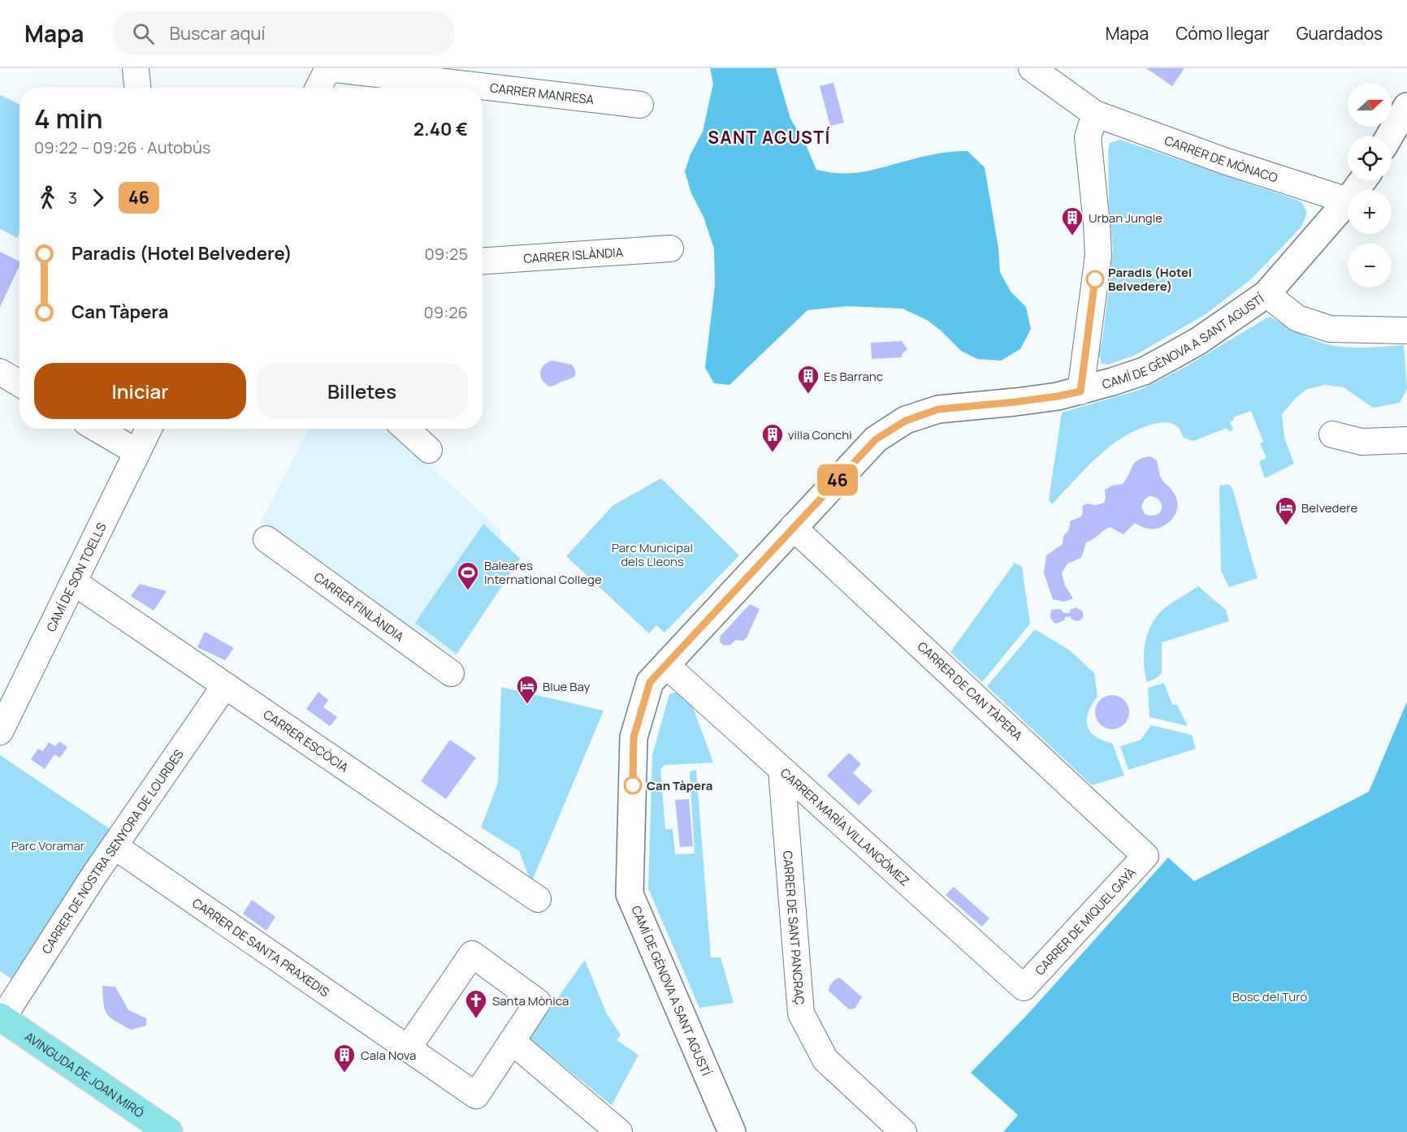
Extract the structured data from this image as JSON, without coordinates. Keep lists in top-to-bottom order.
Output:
{
  "streets": {
    "main road": ["AVINGUDA DE JOAN MIRÓ"],
    "street": [
      "CARRER MANRESA",
      "CARRER DE MÒNACO",
      "CARRER ISLÀNDIA",
      "CAMÍ DE GÈNOVA A SANT AGUSTÍ",
      "CAMÍ DE SON TOELLS",
      "CARRER FINLÀNDIA",
      "CARRER DE CAN TÀPERA",
      "CARRER ESCÒCIA",
      "CARRER MARÍA VILLANGÓMEZ",
      "CARRER DE NOSTRA SENYORA DE LOURDES",
      "CARRER DE MIQUEL GAYÀ",
      "CARRER DE SANT PANCRAÇ",
      "CARRER DE SANTA PRAXEDIS"
    ]
  },
  "crossings": [
    ["CARRER DE MÒNACO", "CAMÍ DE GÈNOVA A SANT AGUSTÍ"],
    ["CAMÍ DE GÈNOVA A SANT AGUSTÍ", "CARRER DE CAN TÀPERA"],
    ["CAMÍ DE GÈNOVA A SANT AGUSTÍ", "CARRER MARÍA VILLANGÓMEZ"],
    ["CAMÍ DE SON TOELLS", "CARRER ESCÒCIA"],
    ["CARRER DE CAN TÀPERA", "CARRER DE MIQUEL GAYÀ"],
    ["CARRER ESCÒCIA", "CARRER DE NOSTRA SENYORA DE LOURDES"],
    ["CARRER MARÍA VILLANGÓMEZ", "CARRER DE MIQUEL GAYÀ"],
    ["CARRER MARÍA VILLANGÓMEZ", "CARRER DE SANT PANCRAÇ"],
    ["CARRER DE NOSTRA SENYORA DE LOURDES", "CARRER DE SANTA PRAXEDIS"],
    ["CARRER DE NOSTRA SENYORA DE LOURDES", "AVINGUDA DE JOAN MIRÓ"]
  ],
  "districts": ["SANT AGUSTÍ"],
  "parks": ["Parc Municipal dels Lleons", "Parc Voramar", "Bosc del Turó"],
  "places": {
    "building": [
      "Urban Jungle",
      "Es Barranc",
      "villa Conchi",
      "Cala Nova"
    ],
    "other": ["Paradis (Hotel Belvedere)", "Can Tàpera"],
    "hotel": ["Belvedere", "Blue Bay"],
    "sports": ["Baleares International College"],
    "church": ["Santa Mònica"]
  },
  "lines": ["bus line 46"],
  "north": "right",
  "page": {
    "header": "Mapa",
    "search": "Buscar aquí",
    "nav": ["Mapa", "Cómo llegar", "Guardados"],
    "on_map": "46",
    "map_buttons": ["+", "−"],
    "heading": ["4 min", "09:22 – 09:26 · Autobús", "2.40 €"],
    "legs": ["3", "46"],
    "list": [
      {
        "name": "Paradis (Hotel Belvedere)",
        "value": "09:25"
      },
      {
        "name": "Can Tàpera",
        "value": "09:26"
      }
    ],
    "buttons": ["Iniciar", "Billetes"]
  }
}
